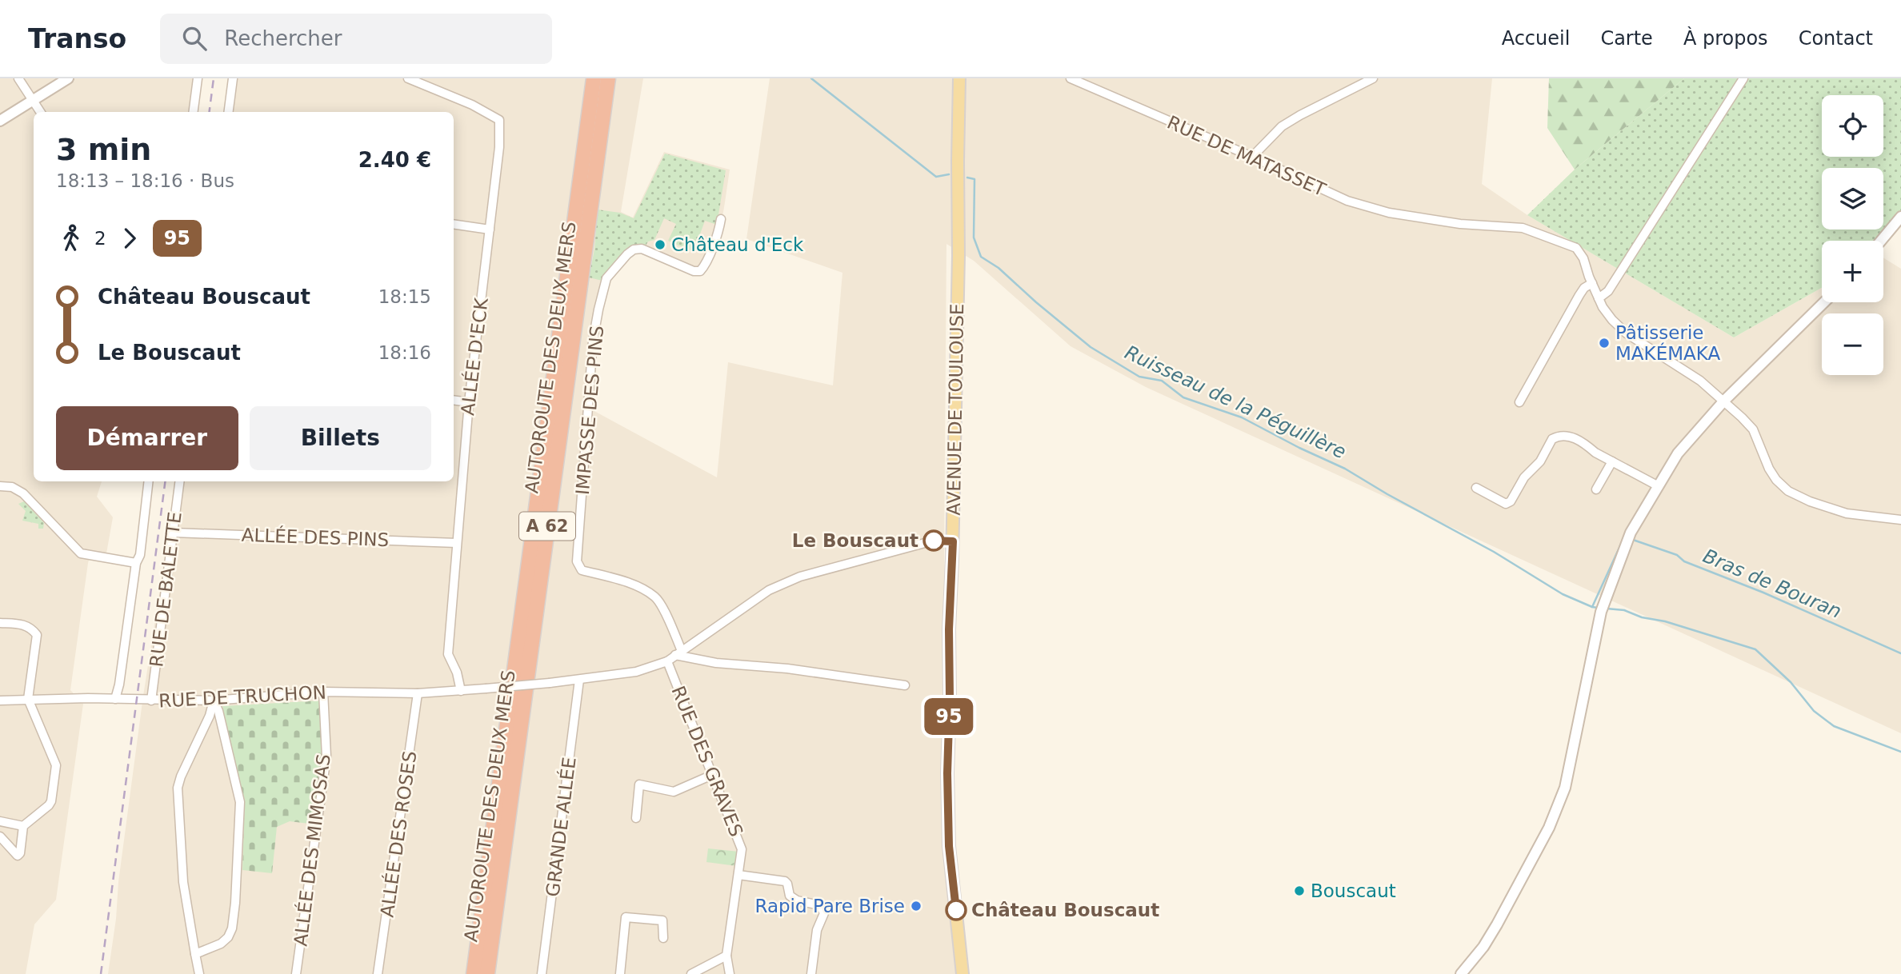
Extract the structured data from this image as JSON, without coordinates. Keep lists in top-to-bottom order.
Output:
{
  "streets": {
    "highway": ["AUTOROUTE DES DEUX MERS", "A 62"],
    "main road": ["AVENUE DE TOULOUSE"],
    "street": [
      "RUE DE MATASSET",
      "ALLÉE D'ECK",
      "IMPASSE DES PINS",
      "ALLÉE DES PINS",
      "RUE DE BALETTE",
      "RUE DE TRUCHON",
      "RUE DES GRAVES",
      "GRANDE ALLÉE",
      "ALLÉE DES ROSES",
      "ALLÉE DES MIMOSAS"
    ]
  },
  "crossings": [
    ["ALLÉE D'ECK", "ALLÉE DES PINS"],
    ["ALLÉE D'ECK", "RUE DE TRUCHON"],
    ["ALLÉE DES PINS", "RUE DE BALETTE"],
    ["RUE DE BALETTE", "RUE DE TRUCHON"],
    ["RUE DE TRUCHON", "GRANDE ALLÉE"],
    ["RUE DE TRUCHON", "ALLÉE DES ROSES"],
    ["RUE DE TRUCHON", "ALLÉE DES MIMOSAS"]
  ],
  "water": ["Ruisseau de la Péguillère", "Bras de Bouran"],
  "places": [
    "Château d'Eck",
    "Pâtisserie MAKÉMAKA",
    "Le Bouscaut",
    "Bouscaut",
    "Rapid Pare Brise",
    "Château Bouscaut"
  ],
  "lines": ["bus line 95"],
  "page": {
    "header": "Transo",
    "search": "Rechercher",
    "nav": [
      "Accueil",
      "Carte",
      "À propos",
      "Contact"
    ],
    "on_map": "95",
    "map_buttons": ["+", "−"],
    "heading": ["3 min", "18:13 – 18:16 · Bus", "2.40 €"],
    "legs": ["2", "95"],
    "list": [
      {
        "name": "Château Bouscaut",
        "value": "18:15"
      },
      {
        "name": "Le Bouscaut",
        "value": "18:16"
      }
    ],
    "buttons": ["Démarrer", "Billets"]
  }
}
